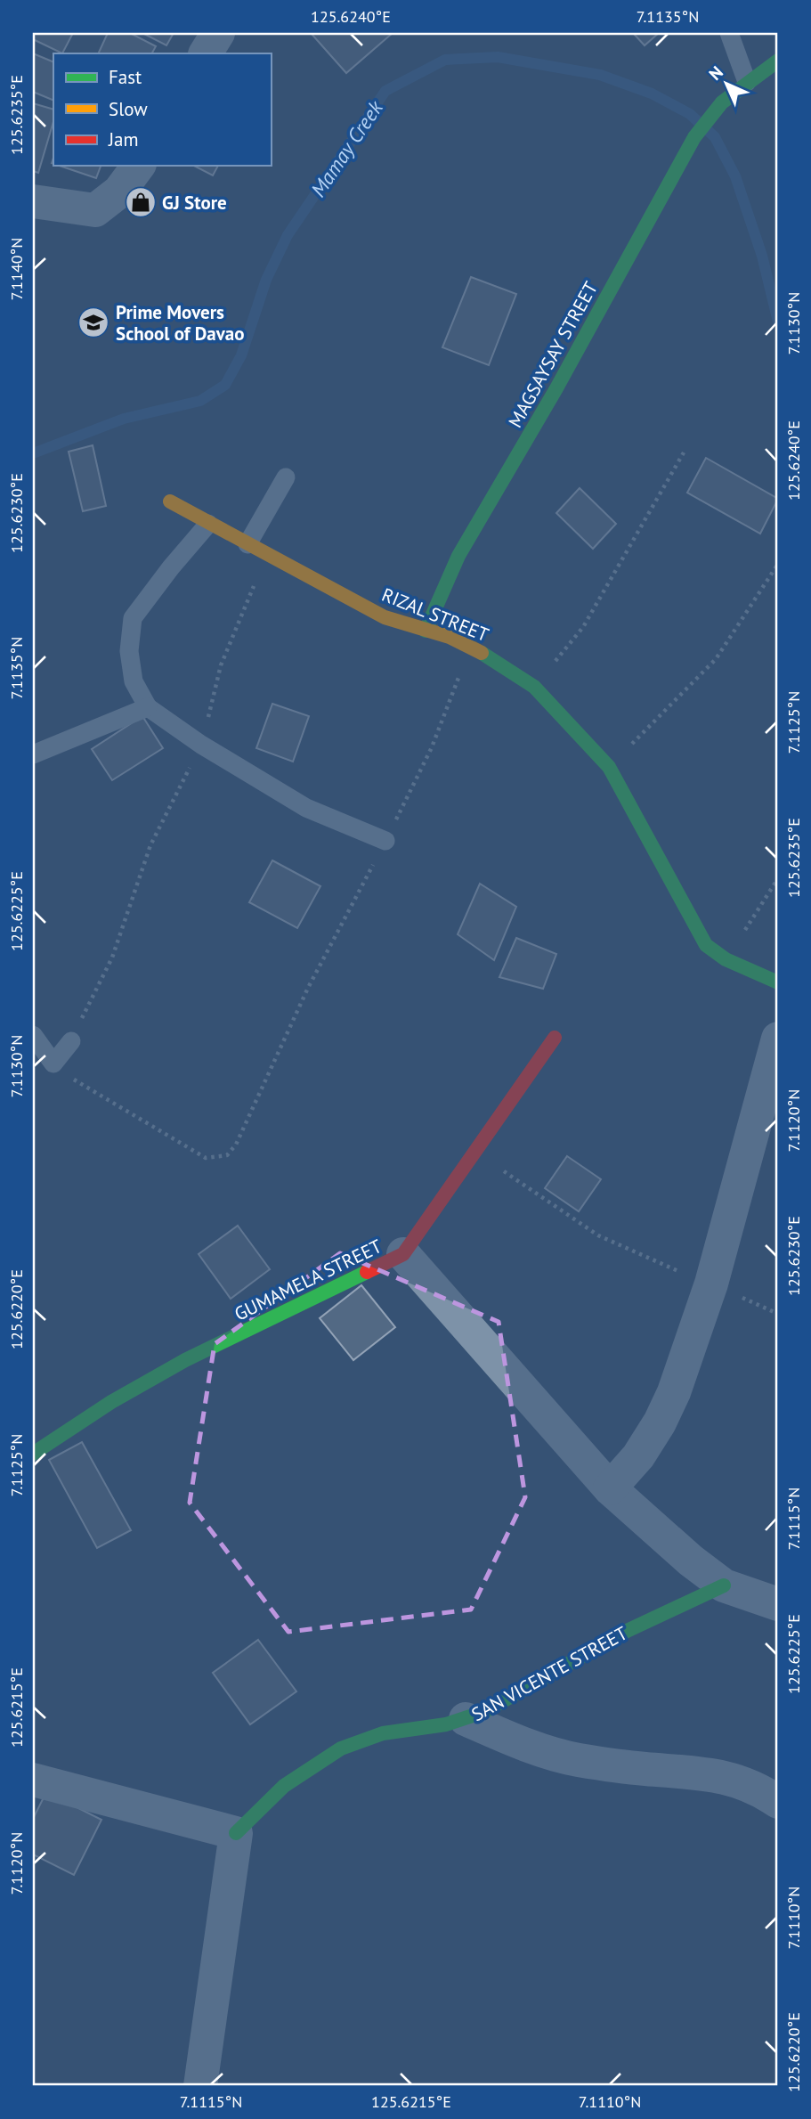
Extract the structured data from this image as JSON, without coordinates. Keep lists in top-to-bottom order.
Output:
{
  "streets": {
    "street": [
      "MAGSAYSAY STREET",
      "RIZAL STREET",
      "GUMAMELA STREET",
      "SAN VICENTE STREET"
    ]
  },
  "crossings": [
    ["MAGSAYSAY STREET", "RIZAL STREET"]
  ],
  "water": ["Mamay Creek"],
  "places": {
    "shop": ["GJ Store"],
    "school or university": ["Prime Movers School of Davao"]
  },
  "legend": ["Fast", "Slow", "Jam"],
  "north": "top left",
  "coordinates": [
    "125.6240°E",
    "7.1135°N",
    "125.6235°E",
    "7.1140°N",
    "7.1130°N",
    "125.6230°E",
    "7.1125°N",
    "125.6225°E",
    "7.1120°N",
    "125.6220°E",
    "7.1115°N",
    "125.6215°E",
    "7.1110°N"
  ]
}
